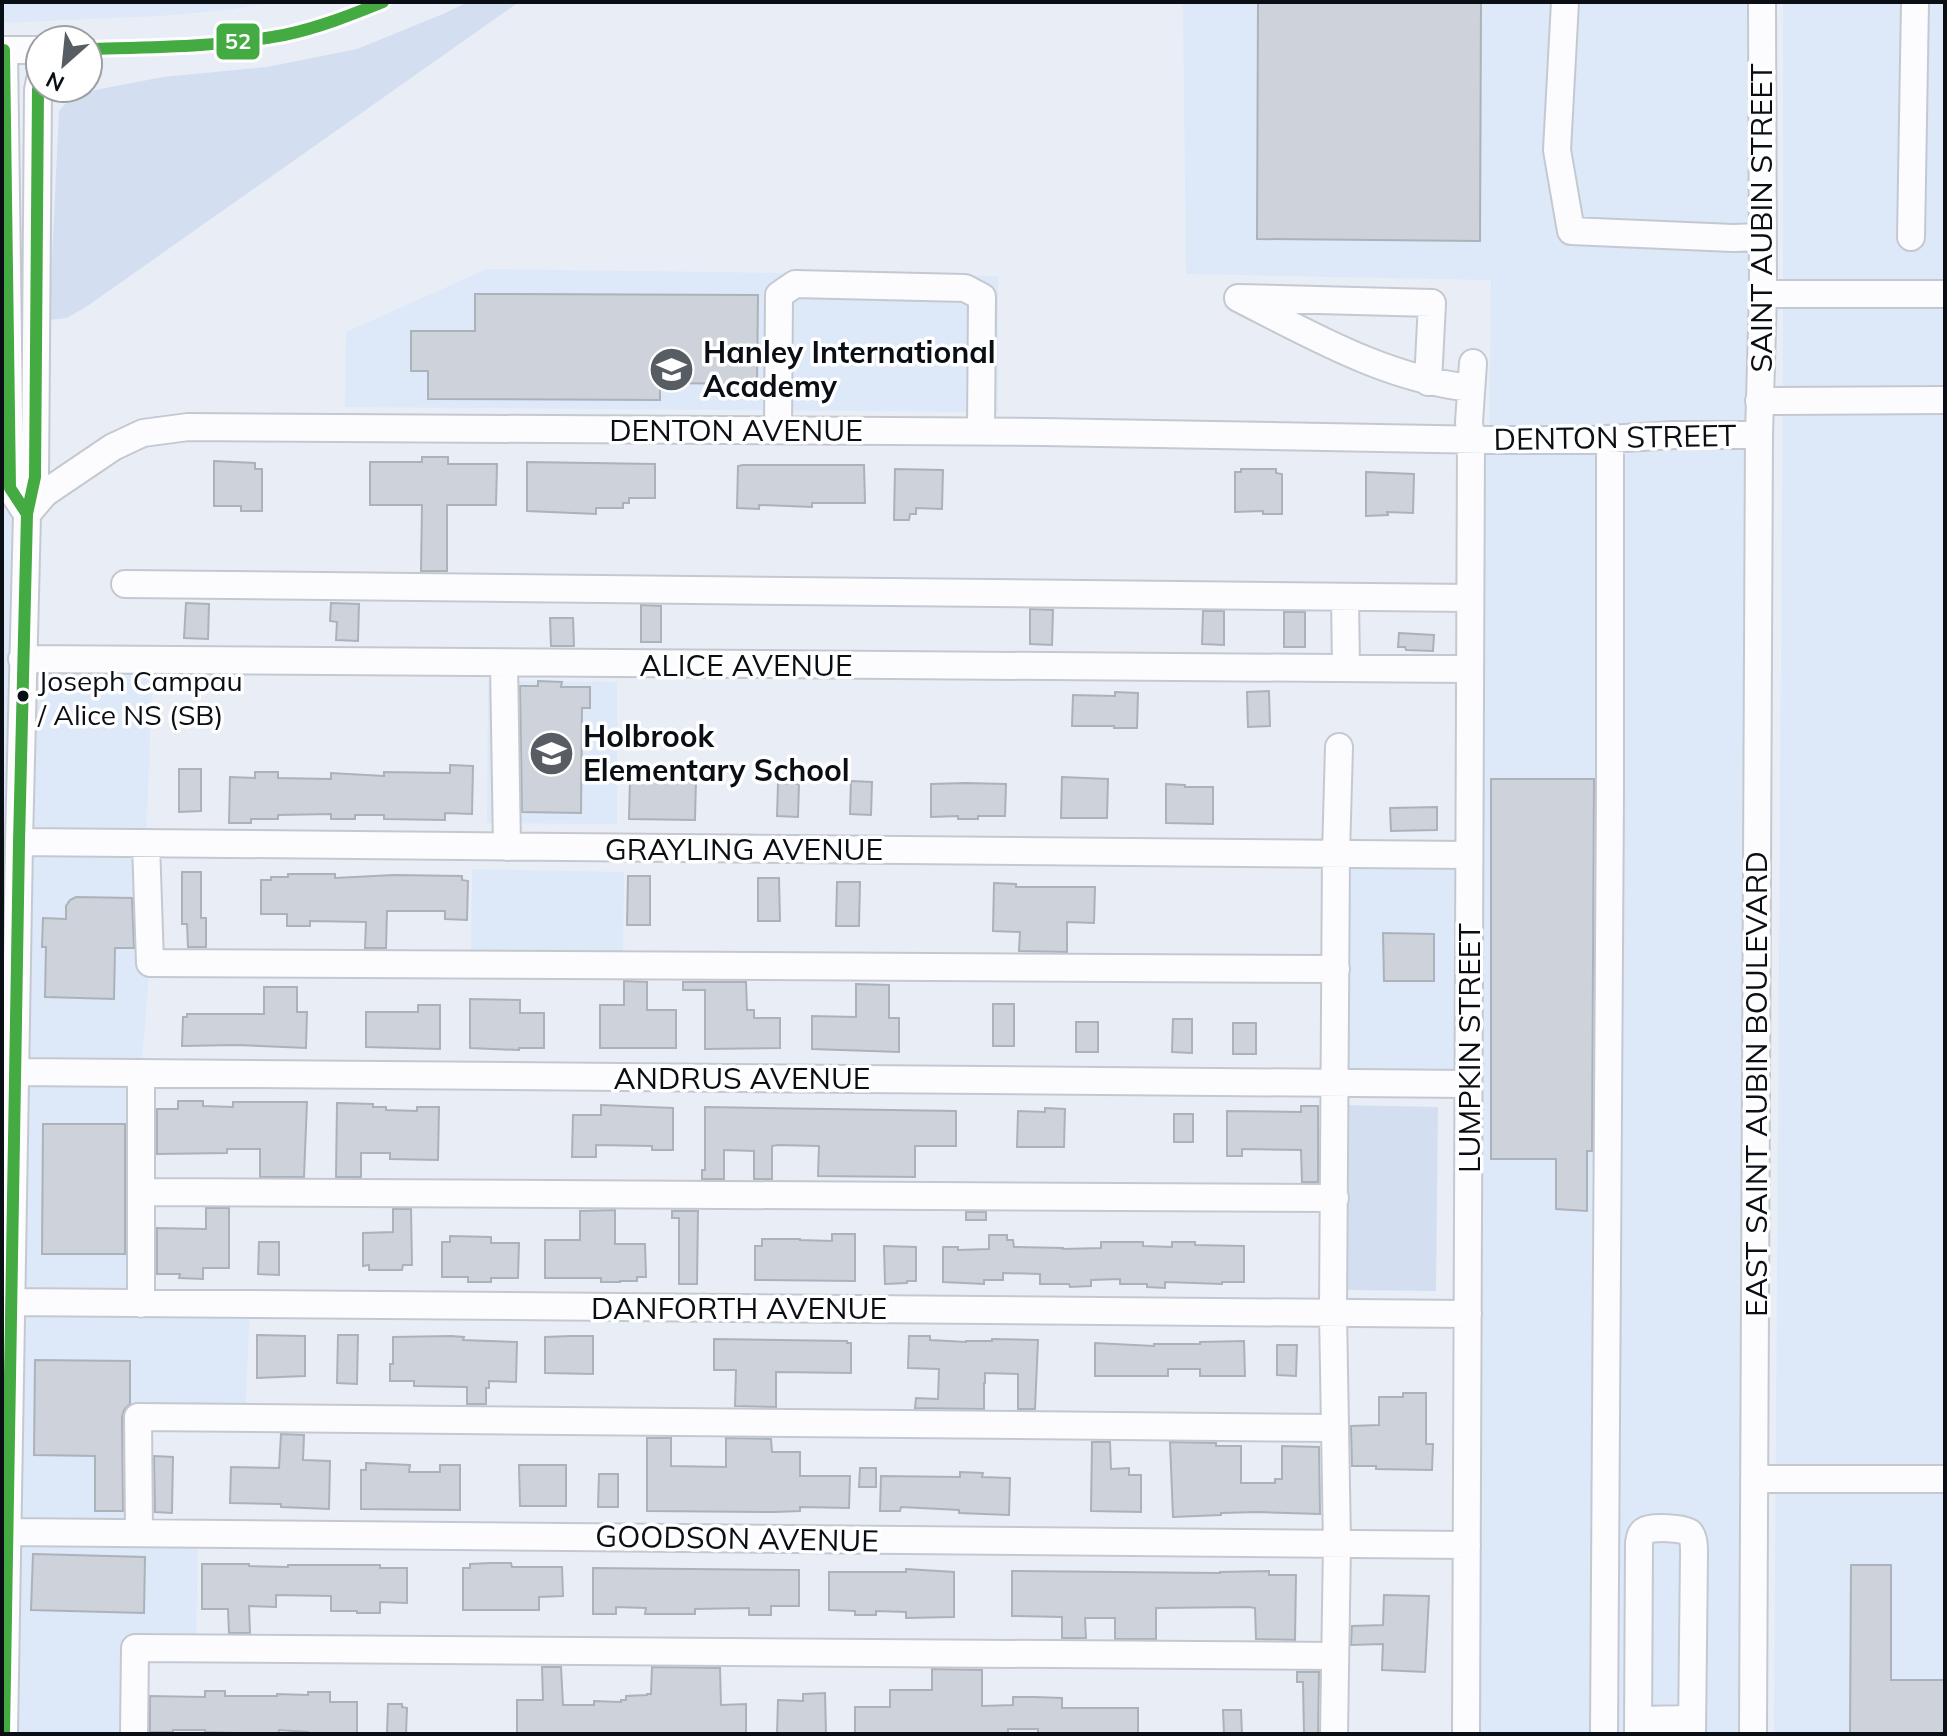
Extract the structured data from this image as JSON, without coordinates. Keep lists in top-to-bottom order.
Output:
{
  "streets": {
    "street": [
      "SAINT AUBIN STREET",
      "DENTON AVENUE",
      "DENTON STREET",
      "ALICE AVENUE",
      "GRAYLING AVENUE",
      "LUMPKIN STREET",
      "ANDRUS AVENUE",
      "EAST SAINT AUBIN BOULEVARD",
      "DANFORTH AVENUE",
      "GOODSON AVENUE"
    ]
  },
  "crossings": [
    ["SAINT AUBIN STREET", "DENTON STREET"],
    ["SAINT AUBIN STREET", "EAST SAINT AUBIN BOULEVARD"],
    ["DENTON AVENUE", "DENTON STREET"],
    ["DENTON AVENUE", "LUMPKIN STREET"],
    ["DENTON STREET", "LUMPKIN STREET"],
    ["DENTON STREET", "EAST SAINT AUBIN BOULEVARD"],
    ["ALICE AVENUE", "LUMPKIN STREET"],
    ["GRAYLING AVENUE", "LUMPKIN STREET"],
    ["LUMPKIN STREET", "ANDRUS AVENUE"],
    ["LUMPKIN STREET", "DANFORTH AVENUE"],
    ["LUMPKIN STREET", "GOODSON AVENUE"]
  ],
  "places": {
    "school or university": ["Hanley International Academy", "Holbrook Elementary School"],
    "other": ["Joseph Campau / Alice NS (SB)"]
  },
  "lines": ["transit line 52"],
  "north": "bottom left"
}
